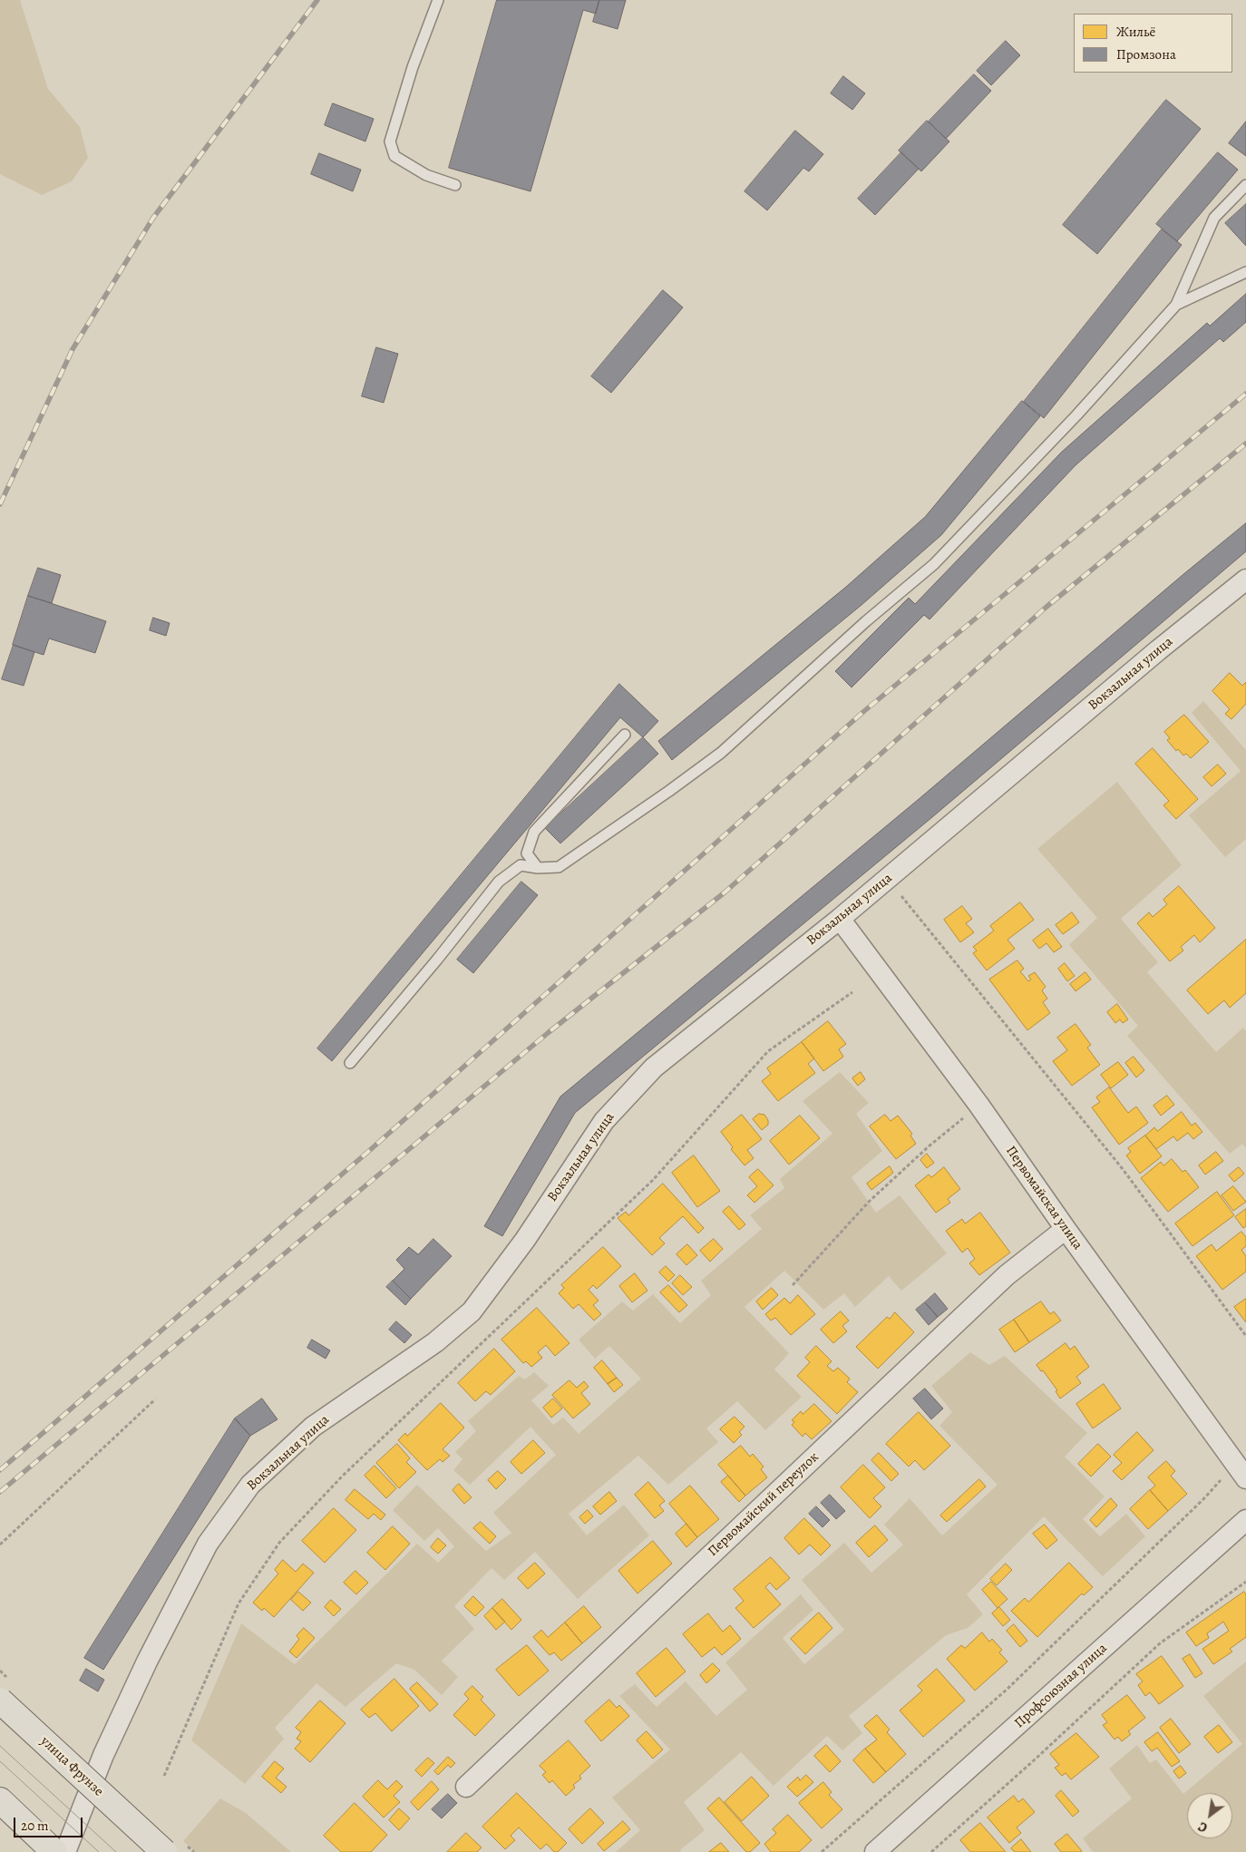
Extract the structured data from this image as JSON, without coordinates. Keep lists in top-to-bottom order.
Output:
{
  "streets": {
    "main road": ["улица Фрунзе"],
    "street": [
      "Вокзальная улица",
      "Первомайская улица",
      "Первомайский переулок",
      "Профсоюзная улица"
    ]
  },
  "crossings": [
    ["Вокзальная улица", "Первомайская улица"],
    ["Первомайская улица", "Первомайский переулок"]
  ],
  "legend": ["Жильё", "Промзона"],
  "scale_bar": "20 m",
  "north": "bottom left"
}
